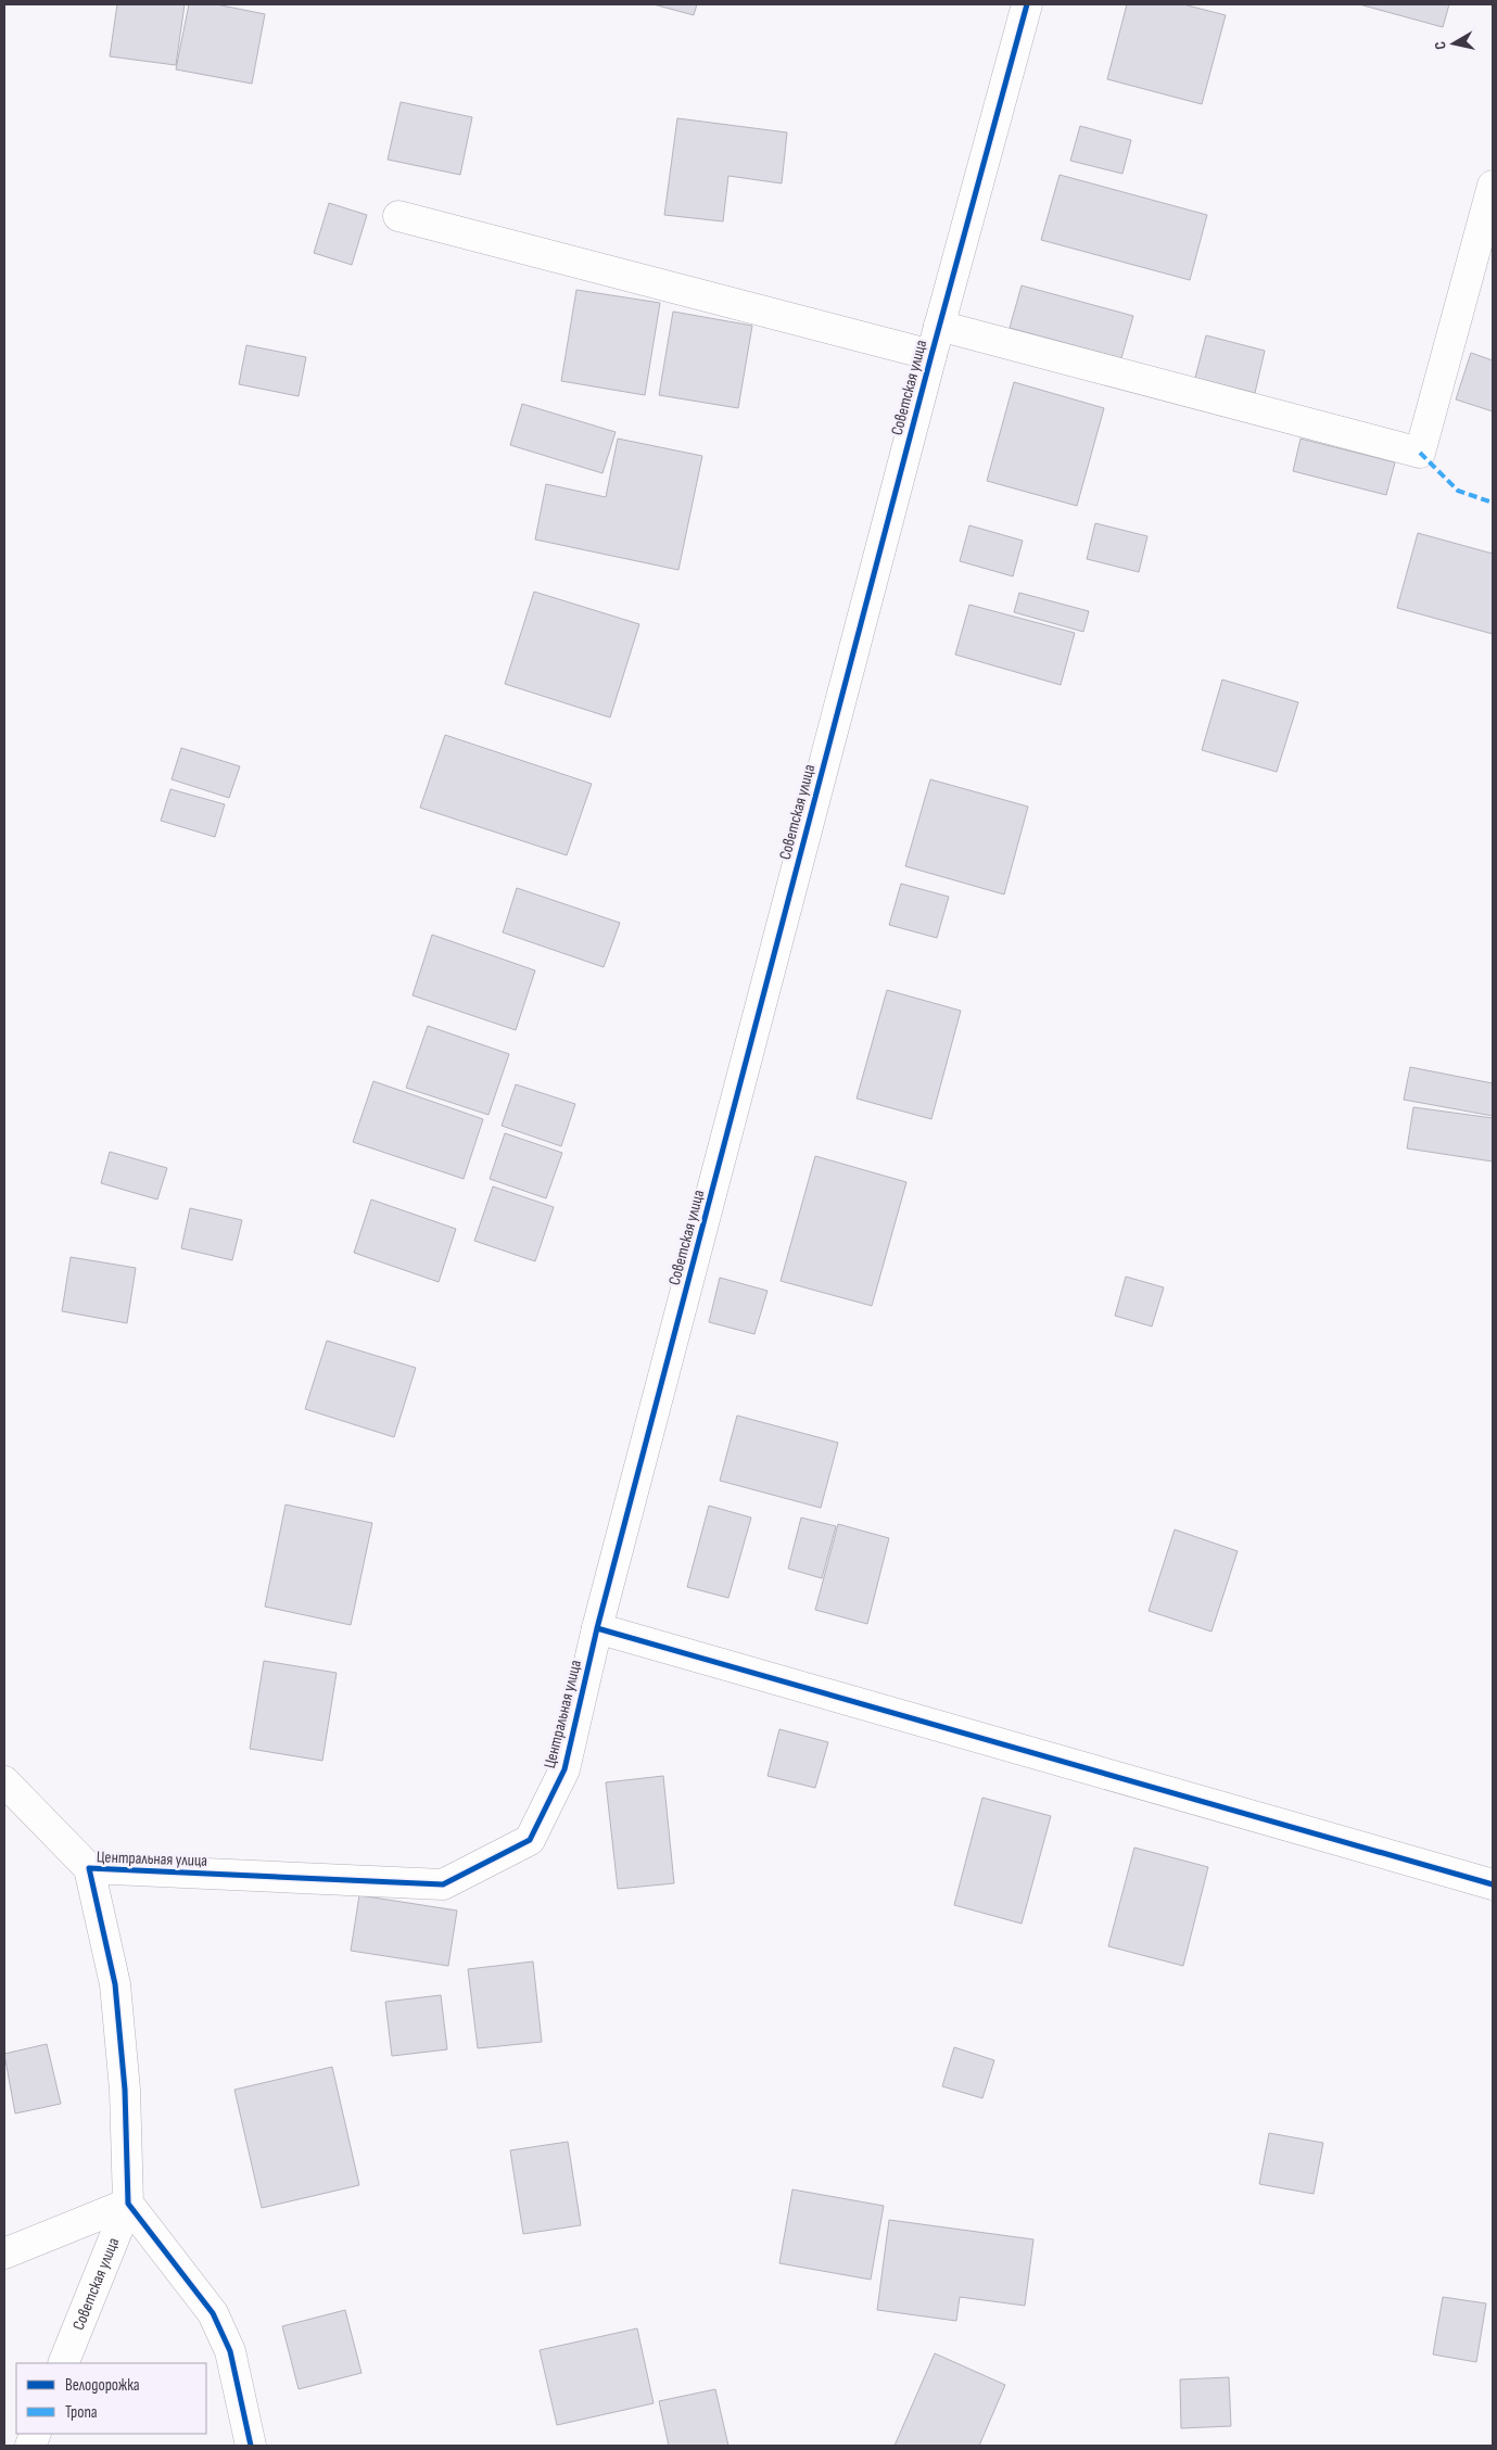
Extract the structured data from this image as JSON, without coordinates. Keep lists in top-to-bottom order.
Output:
{
  "streets": {
    "street": ["Советская улица", "Центральная улица"]
  },
  "crossings": [
    ["Советская улица", "Центральная улица"]
  ],
  "legend": ["Велодорожка", "Тропа"],
  "north": "left"
}
